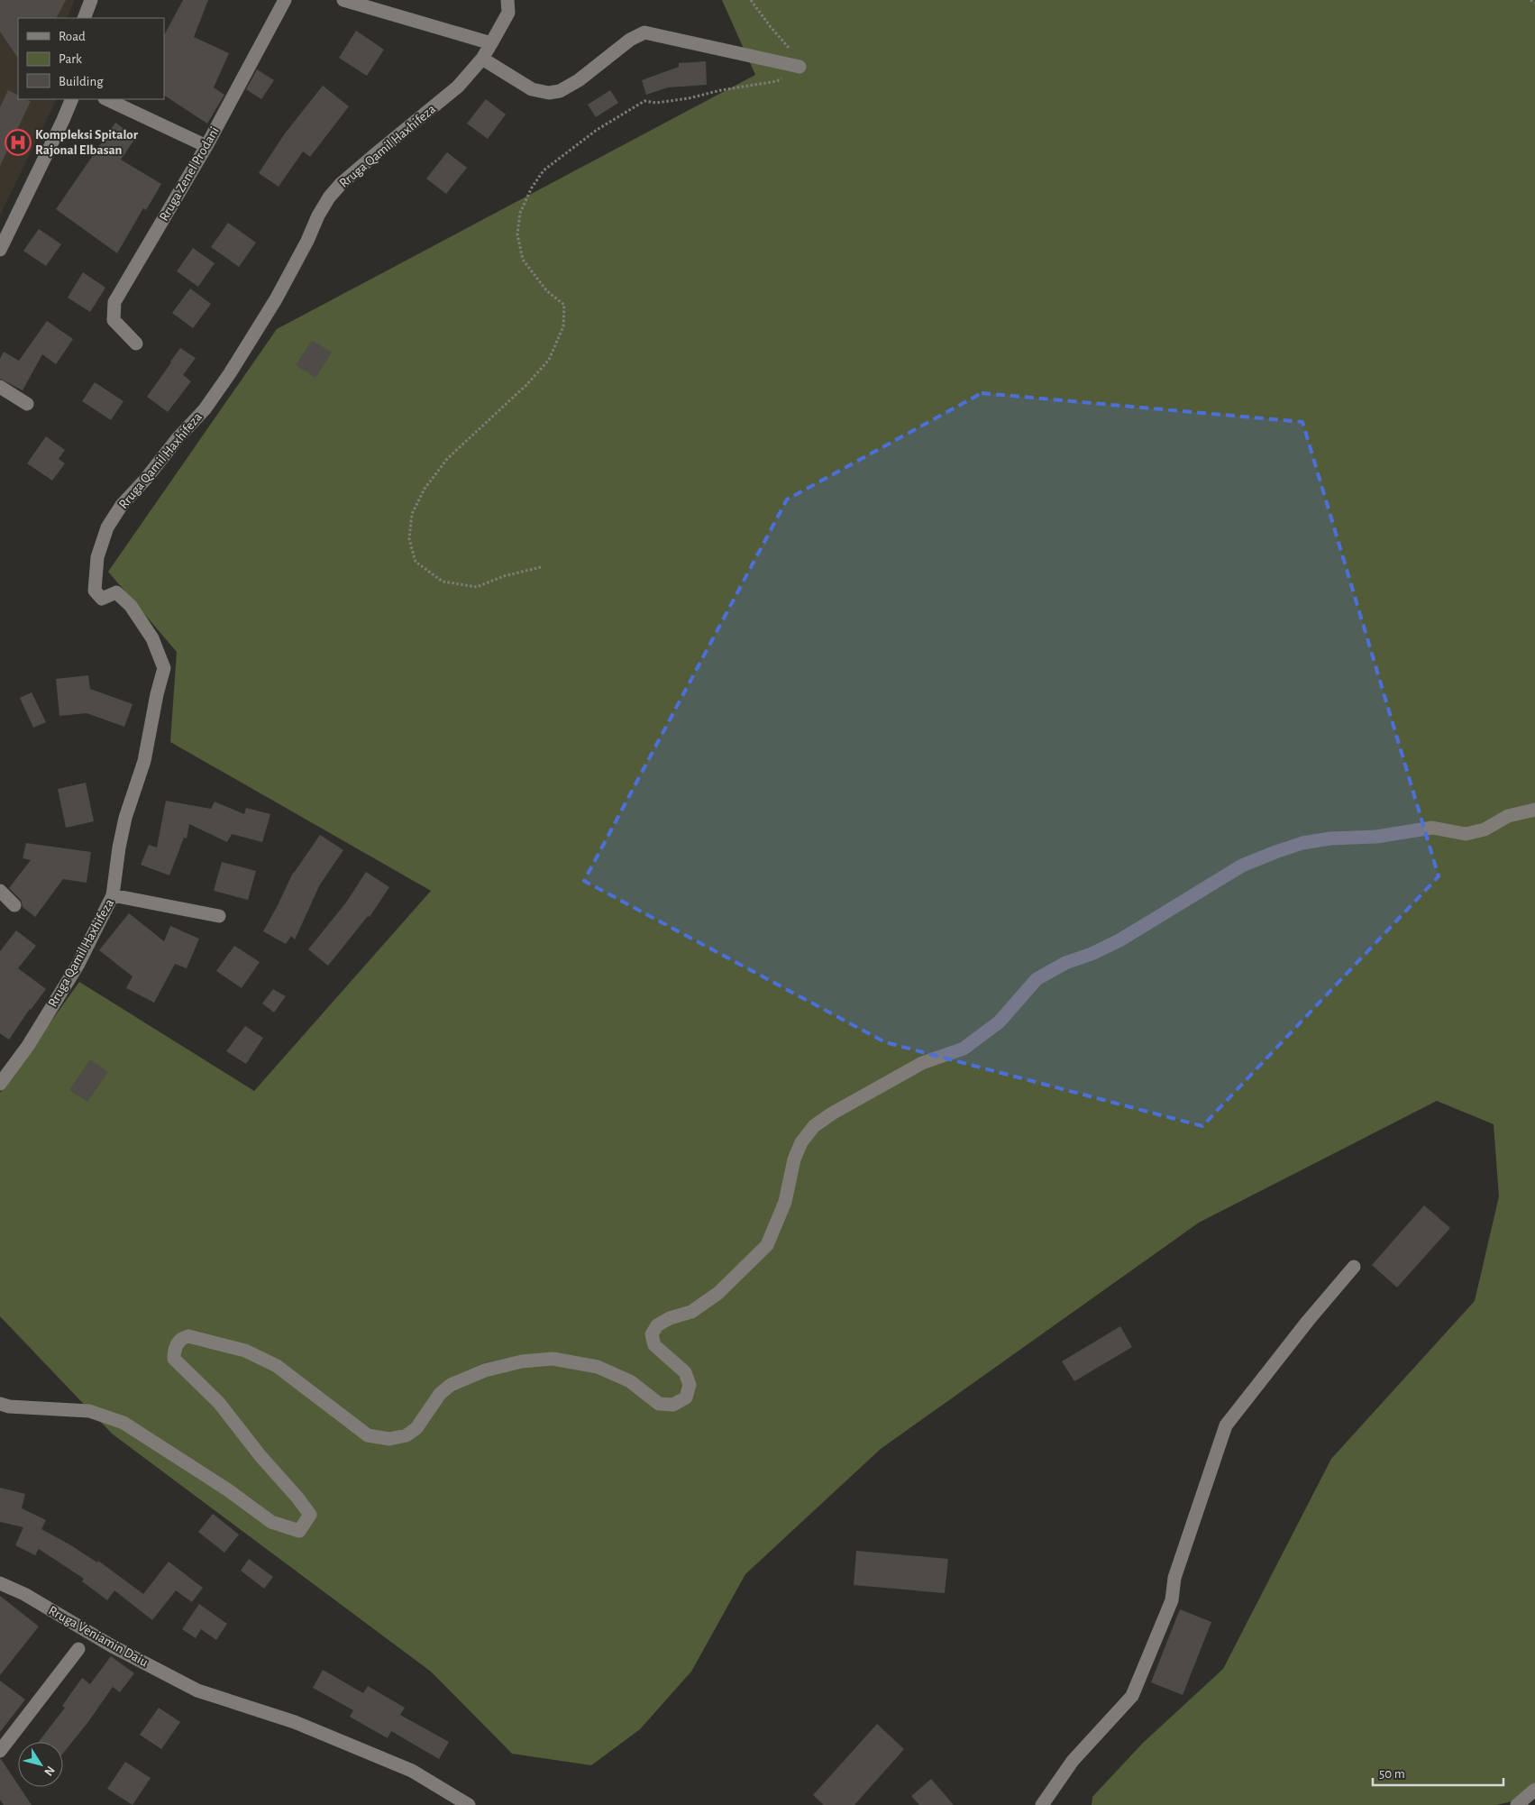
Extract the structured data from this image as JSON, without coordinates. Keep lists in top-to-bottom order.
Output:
{
  "streets": {
    "street": ["Rruga Qamil Haxhifeza", "Rruga Zenel Prodani", "Rruga Veniamin Daiu"]
  },
  "places": {
    "hospital": ["Kompleksi Spitalor Rajonal Elbasan"]
  },
  "legend": ["Road", "Park", "Building"],
  "scale_bar": "50 m",
  "north": "bottom right"
}
